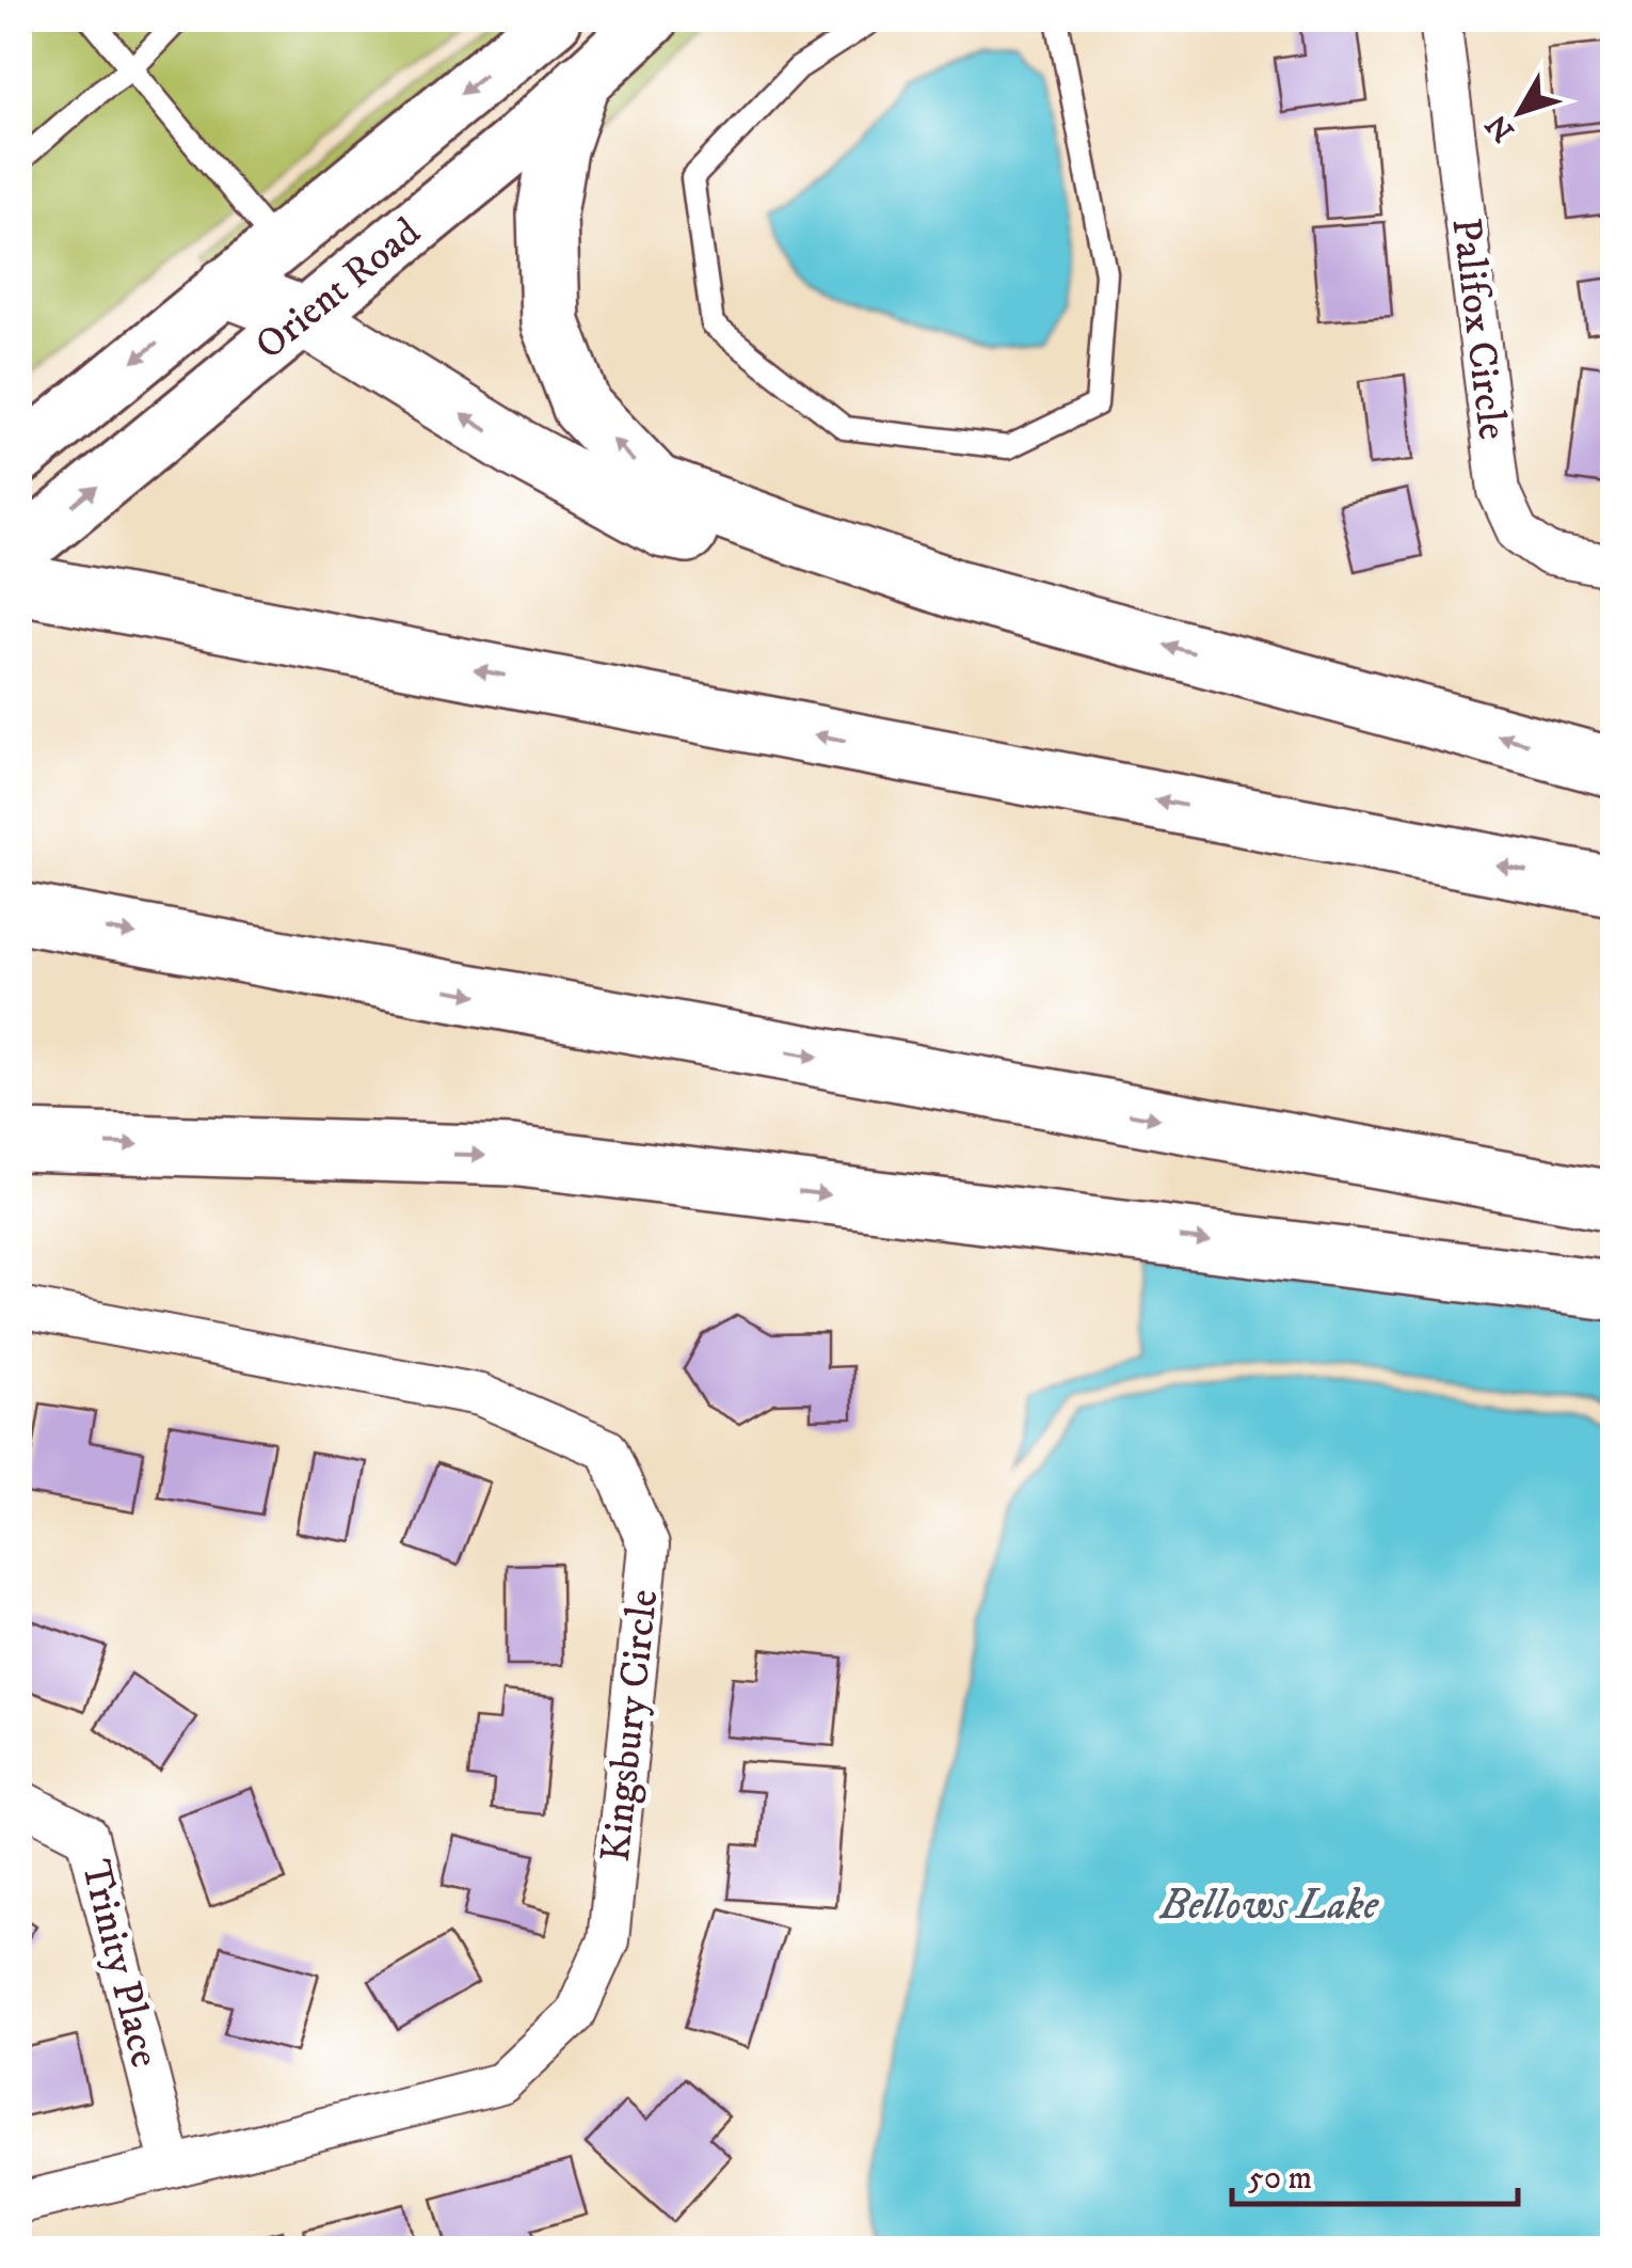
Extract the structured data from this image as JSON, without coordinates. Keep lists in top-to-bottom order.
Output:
{
  "streets": {
    "street": [
      "Orient Road",
      "Palifox Circle",
      "Kingsbury Circle",
      "Trinity Place"
    ]
  },
  "crossings": [
    ["Kingsbury Circle", "Trinity Place"]
  ],
  "water": ["Bellows Lake"],
  "scale_bar": "50 m",
  "north": "bottom left"
}
